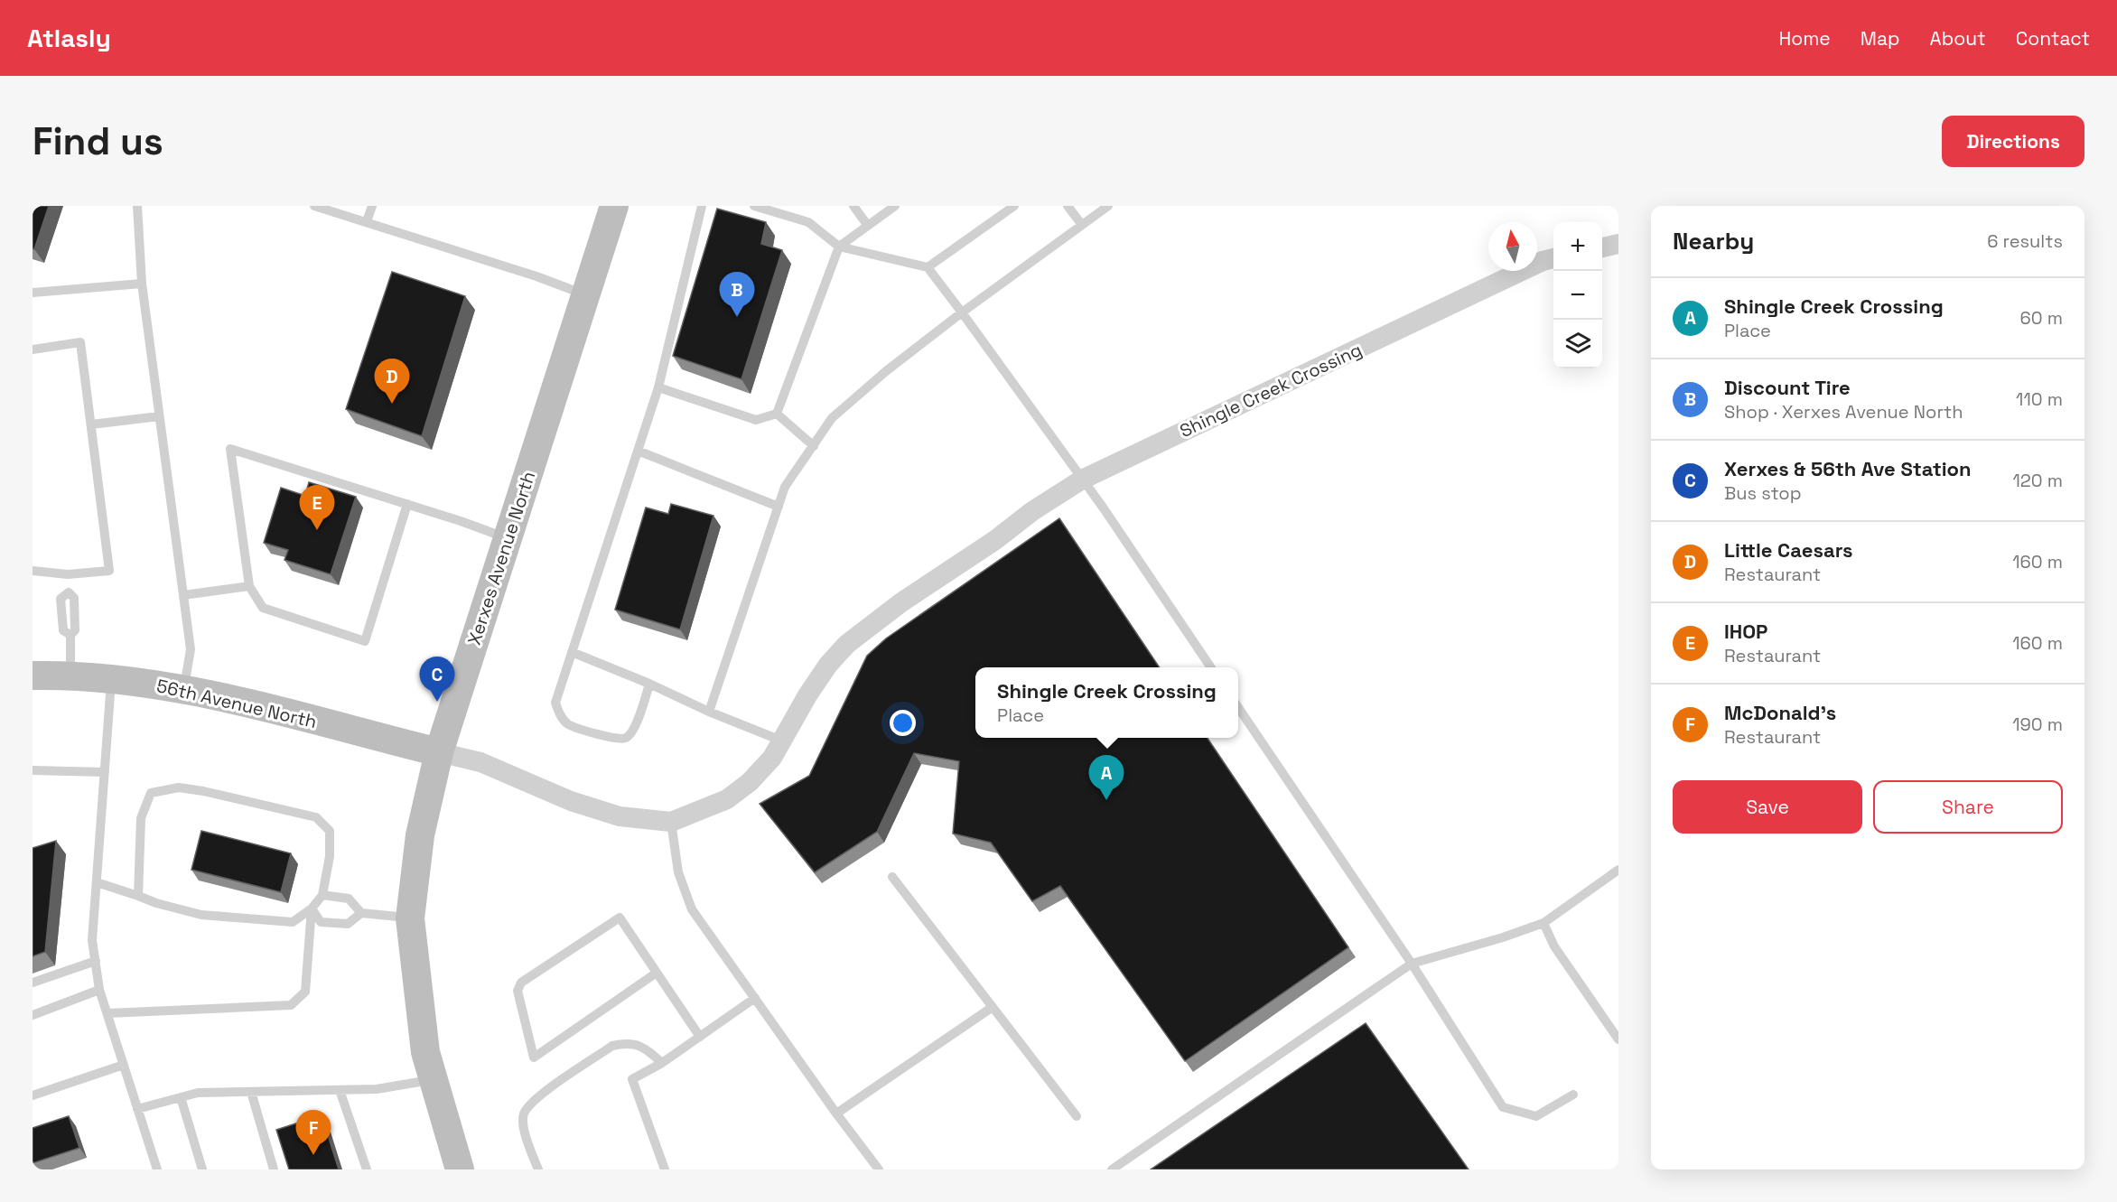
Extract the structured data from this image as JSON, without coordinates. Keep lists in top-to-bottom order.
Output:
{
  "streets": {
    "street": ["Shingle Creek Crossing", "Xerxes Avenue North", "56th Avenue North"]
  },
  "crossings": [
    ["Shingle Creek Crossing", "Xerxes Avenue North"],
    ["Shingle Creek Crossing", "56th Avenue North"],
    ["Xerxes Avenue North", "56th Avenue North"]
  ],
  "north": "top",
  "page": {
    "header": "Atlasly",
    "nav": [
      "Home",
      "Map",
      "About",
      "Contact"
    ],
    "buttons": [
      "Directions",
      ["Save", "Share"]
    ],
    "title": "Find us",
    "heading": ["Nearby", "6 results"],
    "map_buttons": ["+", "−"],
    "pins": [
      "B",
      "D",
      "E",
      "C",
      "A",
      "F"
    ],
    "list": [
      {
        "mark": "A",
        "name": "Shingle Creek Crossing",
        "note": "Place",
        "value": "60 m"
      },
      {
        "mark": "B",
        "name": "Discount Tire",
        "note": "Shop · Xerxes Avenue North",
        "value": "110 m"
      },
      {
        "mark": "C",
        "name": "Xerxes & 56th Ave Station",
        "note": "Bus stop",
        "value": "120 m"
      },
      {
        "mark": "D",
        "name": "Little Caesars",
        "note": "Restaurant",
        "value": "160 m"
      },
      {
        "mark": "E",
        "name": "IHOP",
        "note": "Restaurant",
        "value": "160 m"
      },
      {
        "mark": "F",
        "name": "McDonald's",
        "note": "Restaurant",
        "value": "190 m"
      }
    ],
    "popup": ["Shingle Creek Crossing", "Place"]
  }
}
